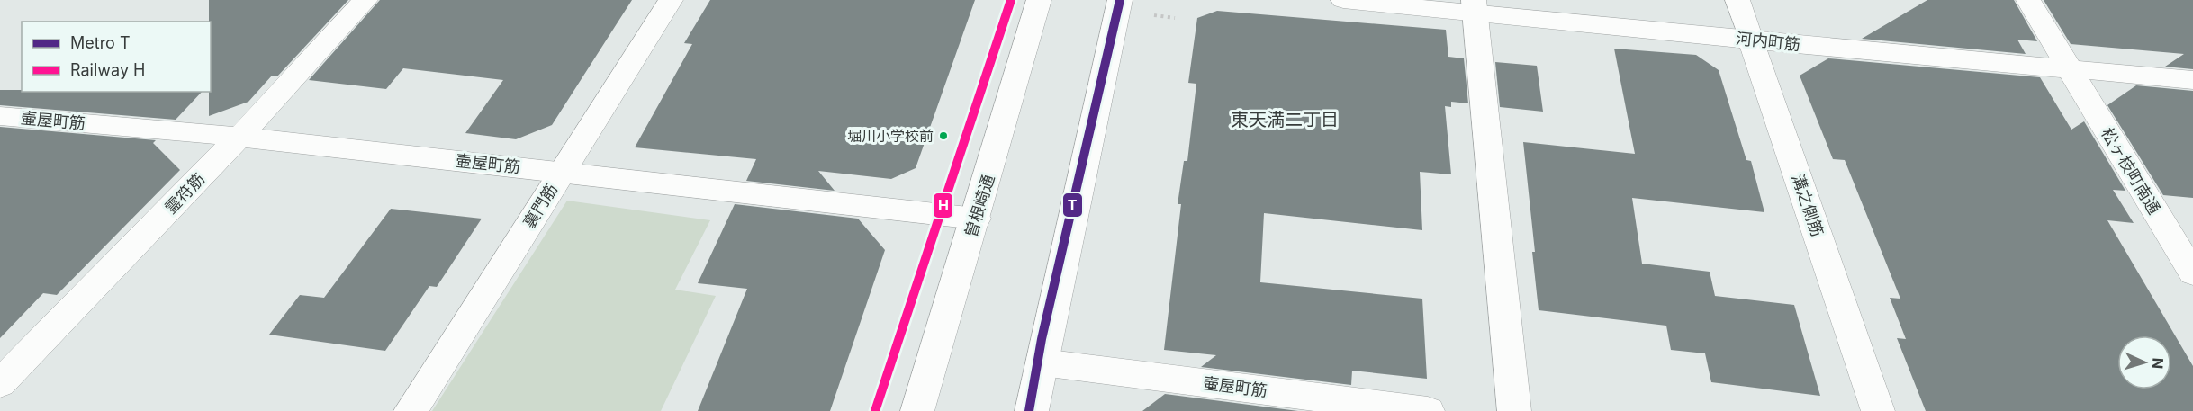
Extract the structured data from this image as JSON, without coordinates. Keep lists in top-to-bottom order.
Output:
{
  "streets": {
    "main road": [
      "河内町筋",
      "壷屋町筋",
      "松ヶ枝町南通",
      "霊符筋",
      "溝之側筋",
      "裏門筋",
      "曽根崎通"
    ]
  },
  "crossings": [
    ["河内町筋", "松ヶ枝町南通"],
    ["河内町筋", "溝之側筋"],
    ["壷屋町筋", "霊符筋"],
    ["壷屋町筋", "裏門筋"],
    ["壷屋町筋", "曽根崎通"]
  ],
  "districts": ["東天満二丁目"],
  "places": ["堀川小学校前"],
  "lines": ["metro line T", "rail line H"],
  "legend": ["Metro T", "Railway H"],
  "north": "right"
}
